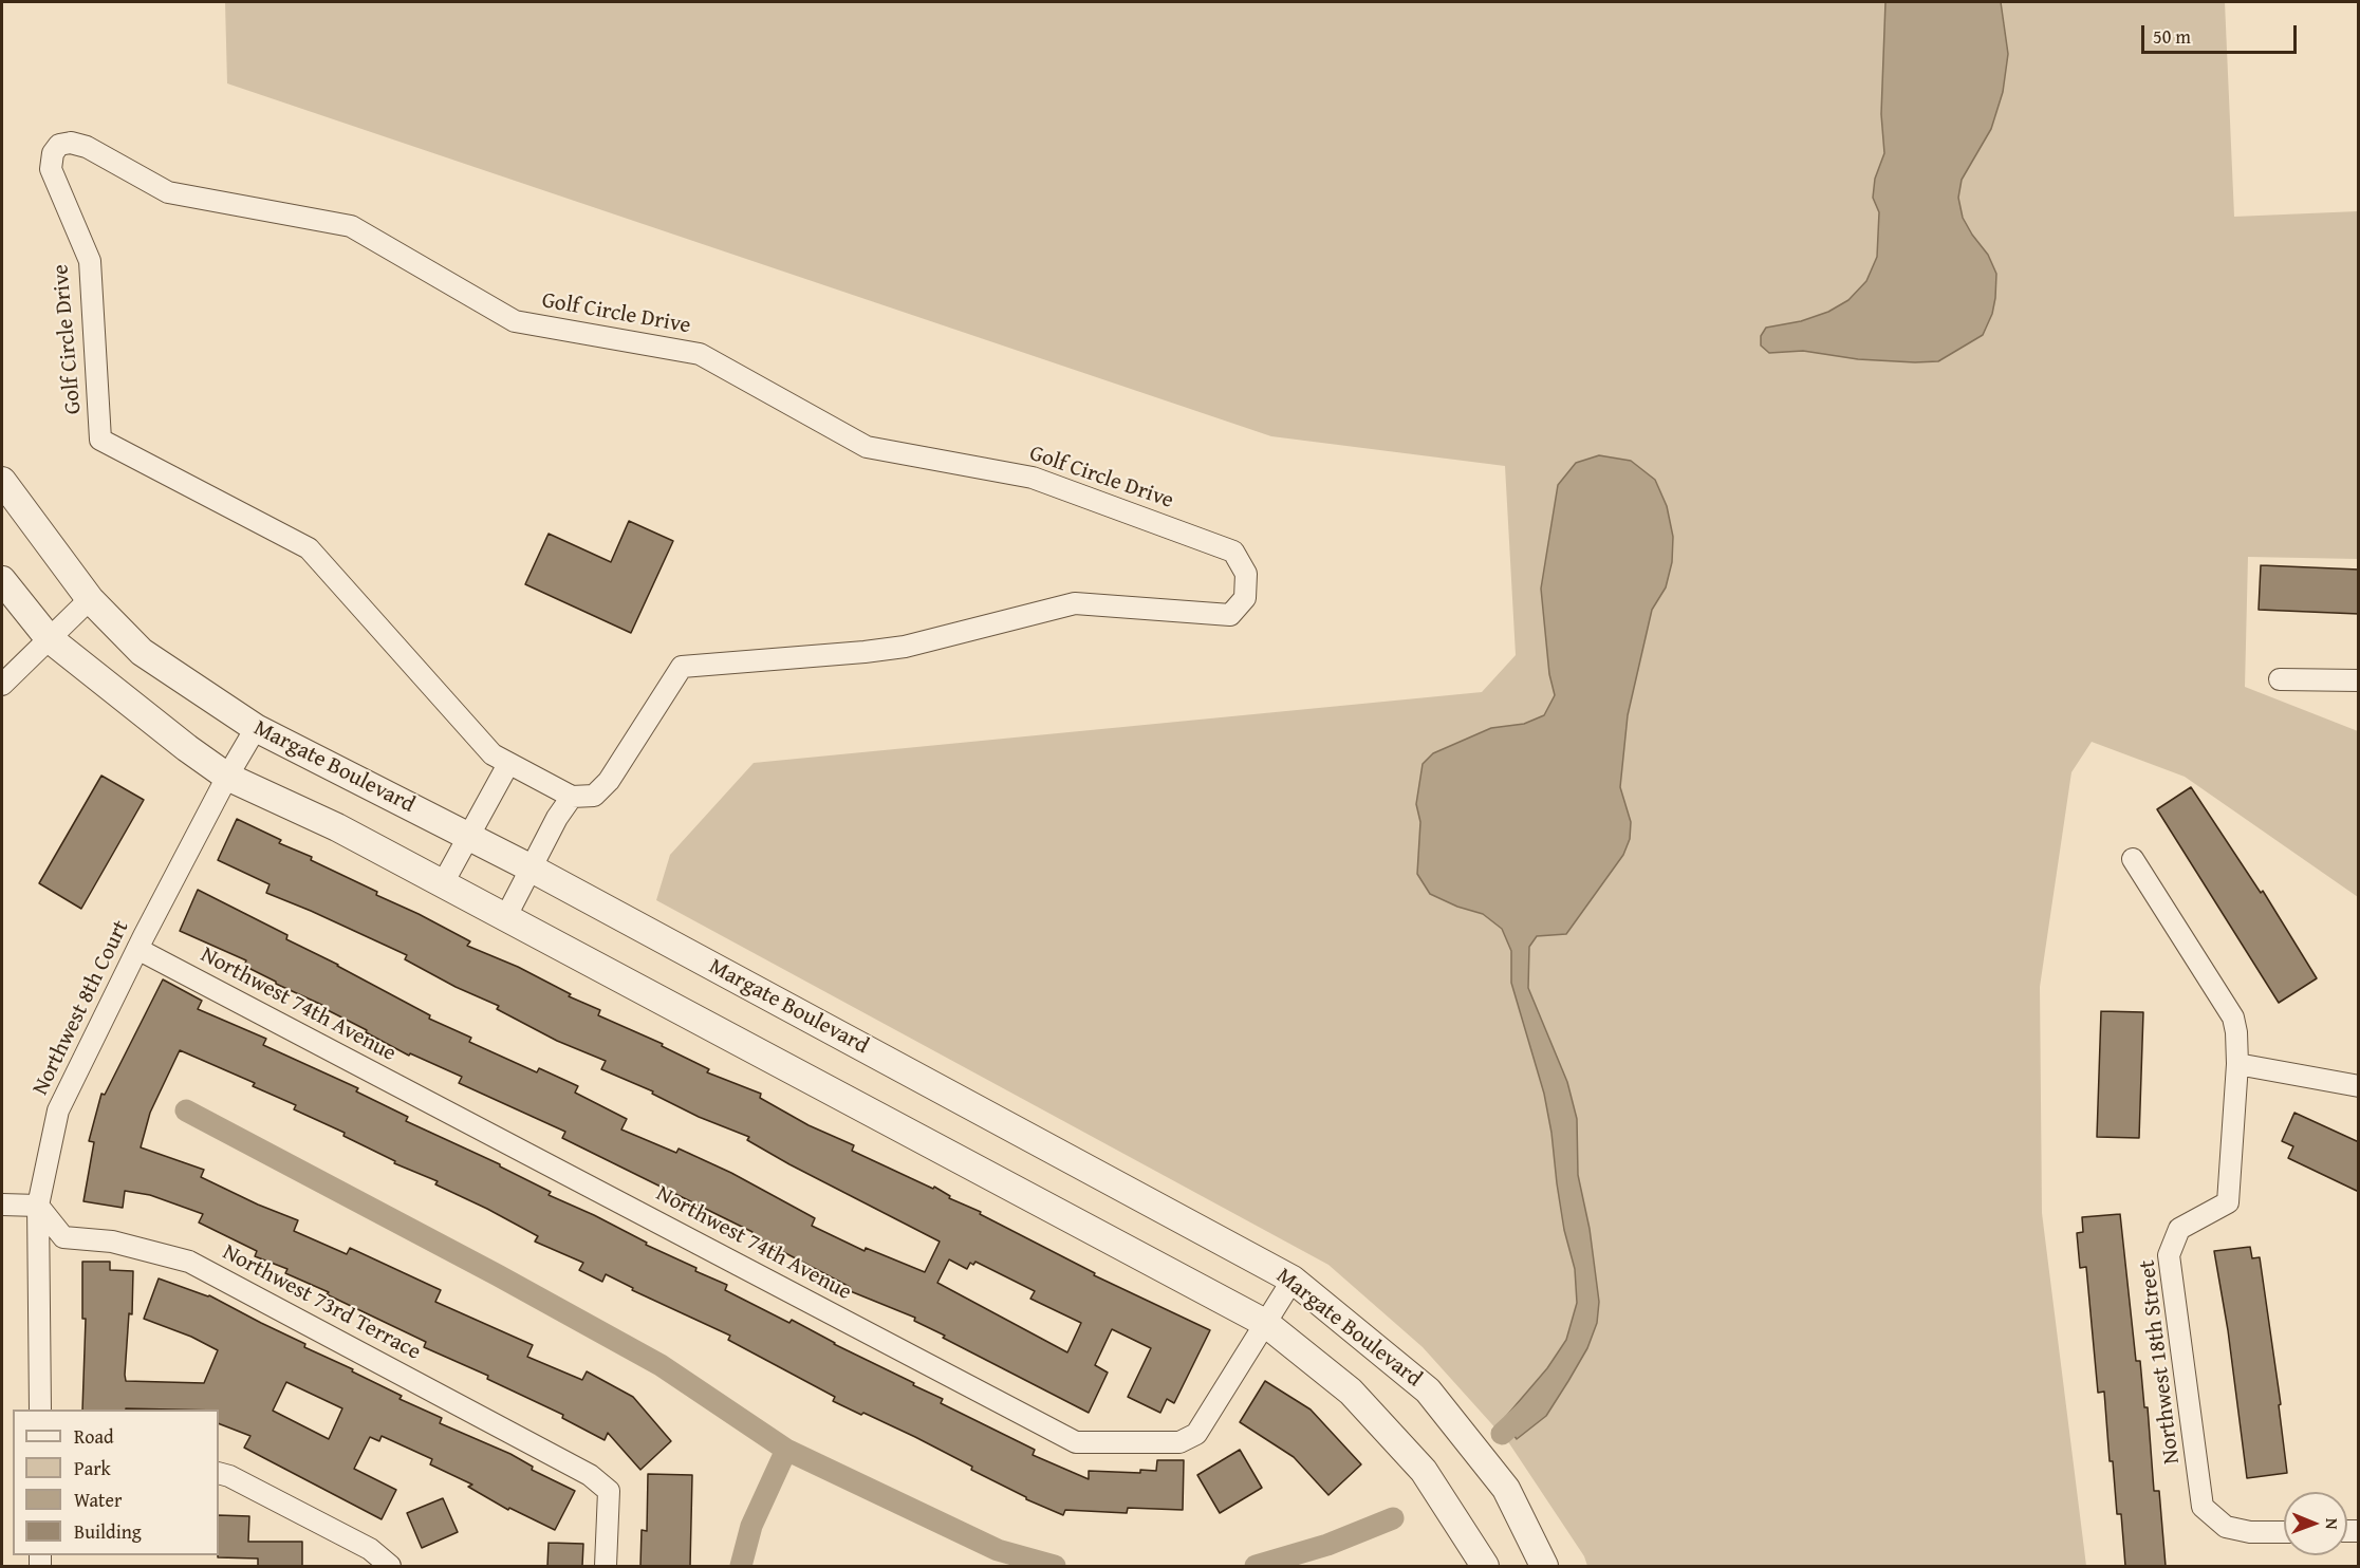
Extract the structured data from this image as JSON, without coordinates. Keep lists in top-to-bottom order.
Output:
{
  "streets": {
    "street": [
      "Golf Circle Drive",
      "Margate Boulevard",
      "Northwest 74th Avenue",
      "Northwest 8th Court",
      "Northwest 73rd Terrace",
      "Northwest 18th Street"
    ]
  },
  "crossings": [
    ["Margate Boulevard", "Northwest 74th Avenue"],
    ["Margate Boulevard", "Northwest 8th Court"],
    ["Northwest 74th Avenue", "Northwest 8th Court"],
    ["Northwest 8th Court", "Northwest 73rd Terrace"]
  ],
  "legend": [
    "Road",
    "Park",
    "Water",
    "Building"
  ],
  "scale_bar": "50 m",
  "north": "right"
}
